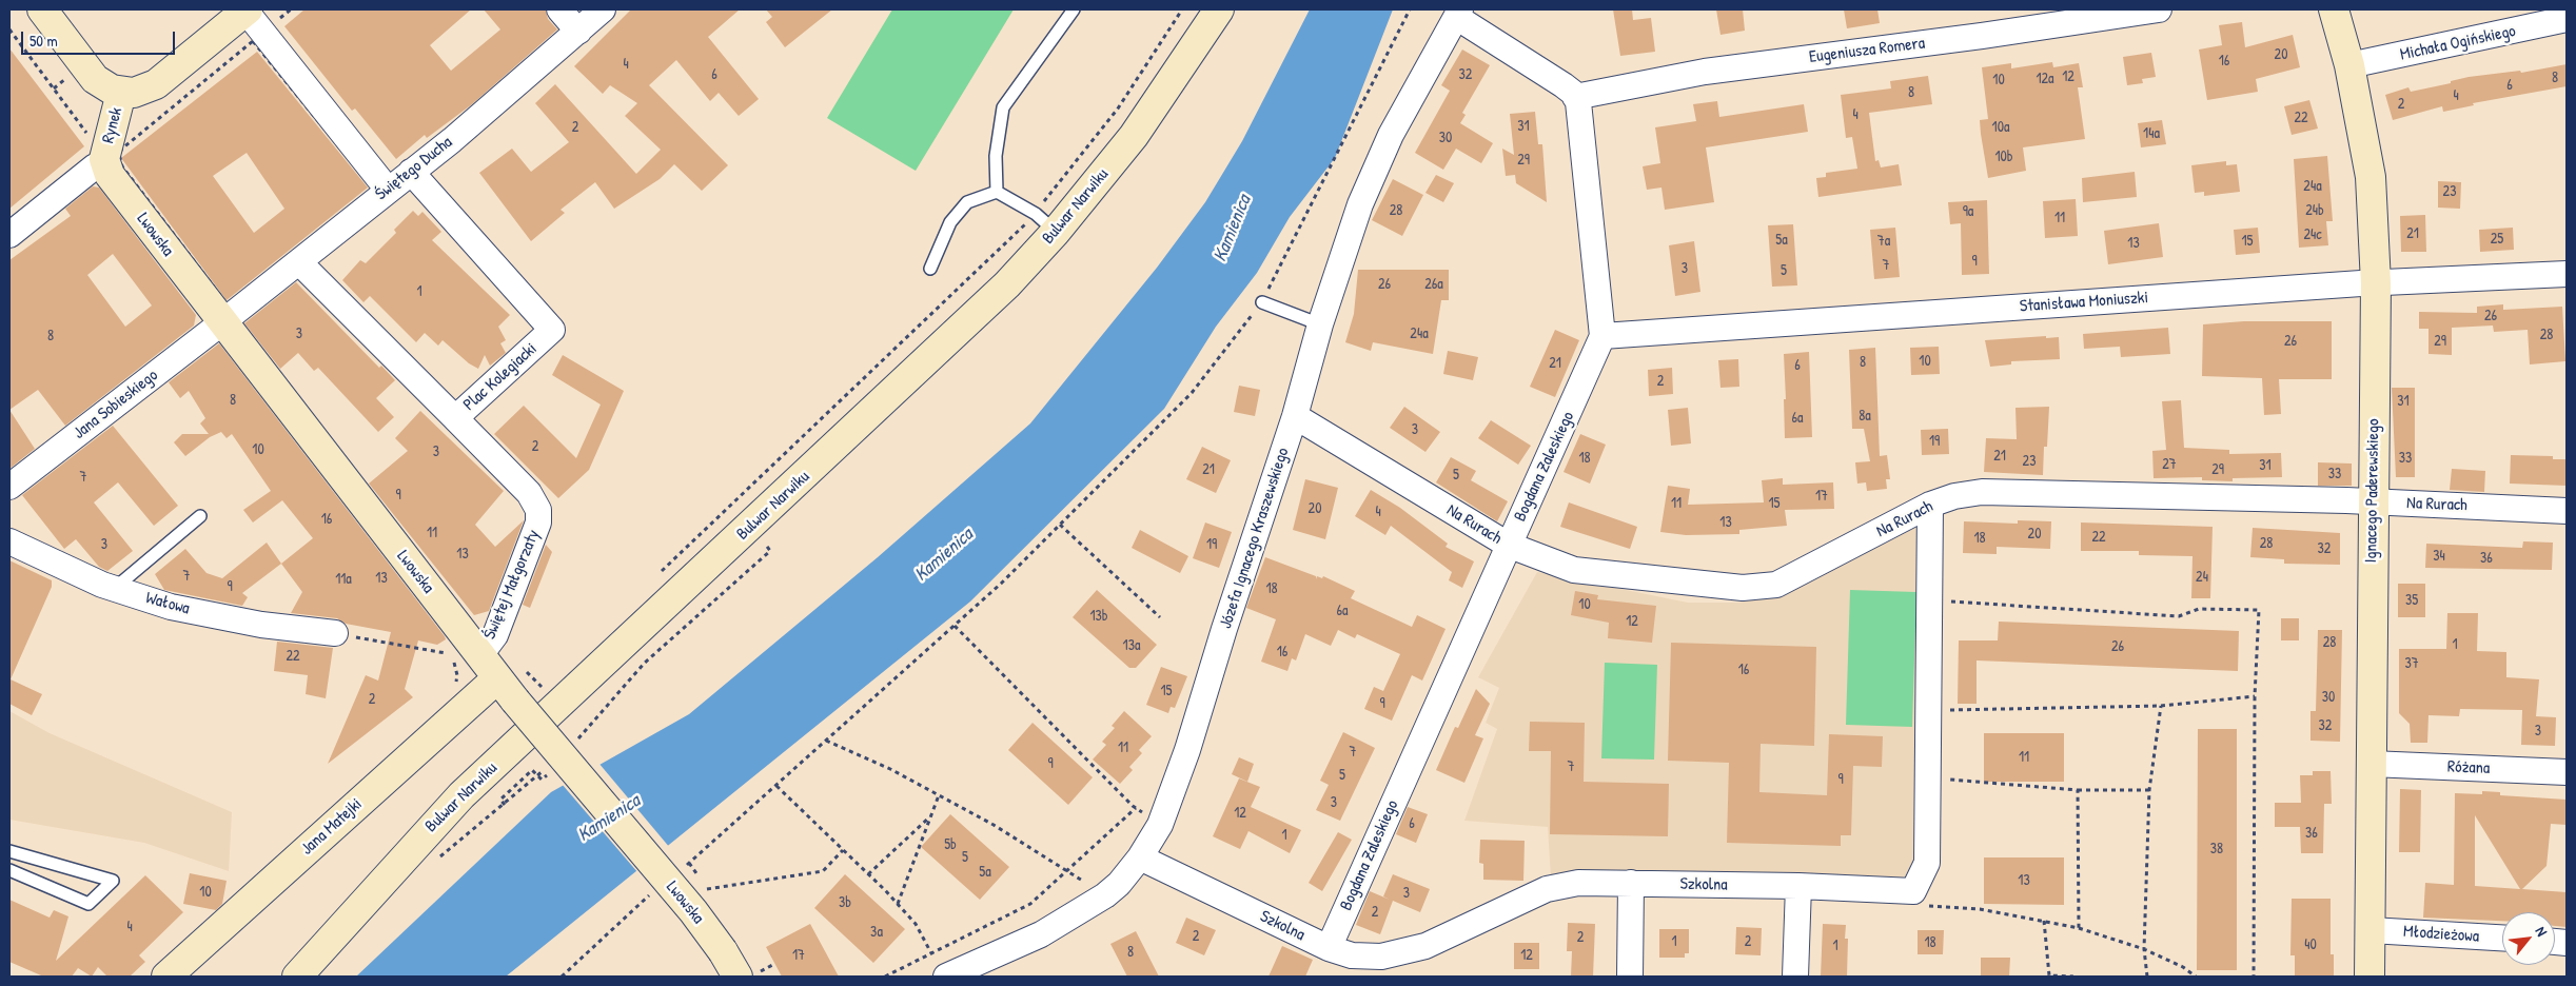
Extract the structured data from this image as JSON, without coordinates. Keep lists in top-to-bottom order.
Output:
{
  "streets": {
    "street": [
      "Michała Ogińskiego",
      "Eugeniusza Romera",
      "Rynek",
      "Świętego Ducha",
      "Bulwar Narwiku",
      "Lwowska",
      "Stanisława Moniuszki",
      "Plac Kolegiacki",
      "Jana Sobieskiego",
      "Bogdana Zaleskiego",
      "Ignacego Paderewskiego",
      "Na Rurach",
      "Józefa Ignacego Kraszewskiego",
      "Świętej Małgorzaty",
      "Wałowa",
      "Różana",
      "Jana Matejki",
      "Szkolna",
      "Młodzieżowa"
    ]
  },
  "crossings": [
    ["Michała Ogińskiego", "Ignacego Paderewskiego"],
    ["Rynek", "Lwowska"],
    ["Świętego Ducha", "Lwowska"],
    ["Świętego Ducha", "Plac Kolegiacki"],
    ["Świętego Ducha", "Jana Sobieskiego"],
    ["Lwowska", "Jana Sobieskiego"],
    ["Lwowska", "Świętej Małgorzaty"],
    ["Lwowska", "Jana Matejki"],
    ["Stanisława Moniuszki", "Bogdana Zaleskiego"],
    ["Stanisława Moniuszki", "Ignacego Paderewskiego"],
    ["Plac Kolegiacki", "Świętej Małgorzaty"],
    ["Bogdana Zaleskiego", "Na Rurach"],
    ["Bogdana Zaleskiego", "Szkolna"],
    ["Ignacego Paderewskiego", "Na Rurach"],
    ["Ignacego Paderewskiego", "Różana"],
    ["Ignacego Paderewskiego", "Młodzieżowa"],
    ["Na Rurach", "Józefa Ignacego Kraszewskiego"],
    ["Na Rurach", "Szkolna"],
    ["Józefa Ignacego Kraszewskiego", "Szkolna"]
  ],
  "water": ["Kamienica"],
  "house_numbers": [
    "20",
    "16",
    "4",
    "6",
    "32",
    "12",
    "8",
    "12a",
    "10",
    "6",
    "8",
    "4",
    "2",
    "4",
    "22",
    "31",
    "2",
    "10a",
    "14a",
    "30",
    "10b",
    "29",
    "24a",
    "23",
    "28",
    "24b",
    "9a",
    "11",
    "21",
    "24c",
    "25",
    "5a",
    "7a",
    "15",
    "13",
    "9",
    "7",
    "3",
    "5",
    "26",
    "26a",
    "1",
    "26",
    "3",
    "24a",
    "28",
    "8",
    "26",
    "29",
    "10",
    "8",
    "21",
    "6",
    "2",
    "8",
    "31",
    "8a",
    "6a",
    "3",
    "19",
    "2",
    "10",
    "3",
    "21",
    "18",
    "33",
    "23",
    "27",
    "31",
    "21",
    "29",
    "33",
    "5",
    "7",
    "9",
    "17",
    "11",
    "15",
    "20",
    "4",
    "16",
    "13",
    "11",
    "20",
    "22",
    "18",
    "28",
    "3",
    "19",
    "32",
    "13",
    "34",
    "36",
    "7",
    "24",
    "13",
    "11a",
    "9",
    "18",
    "35",
    "10",
    "6a",
    "13b",
    "12",
    "28",
    "1",
    "13a",
    "26",
    "16",
    "22",
    "37",
    "16",
    "15",
    "30",
    "2",
    "9",
    "32",
    "3",
    "11",
    "7",
    "11",
    "9",
    "7",
    "5",
    "9",
    "3",
    "12",
    "6",
    "36",
    "1",
    "5b",
    "38",
    "5",
    "5a",
    "13",
    "10",
    "3",
    "3b",
    "2",
    "4",
    "3a",
    "2",
    "2",
    "1",
    "2",
    "18",
    "40",
    "1",
    "8",
    "17",
    "12"
  ],
  "scale_bar": "50 m",
  "north": "top right"
}
